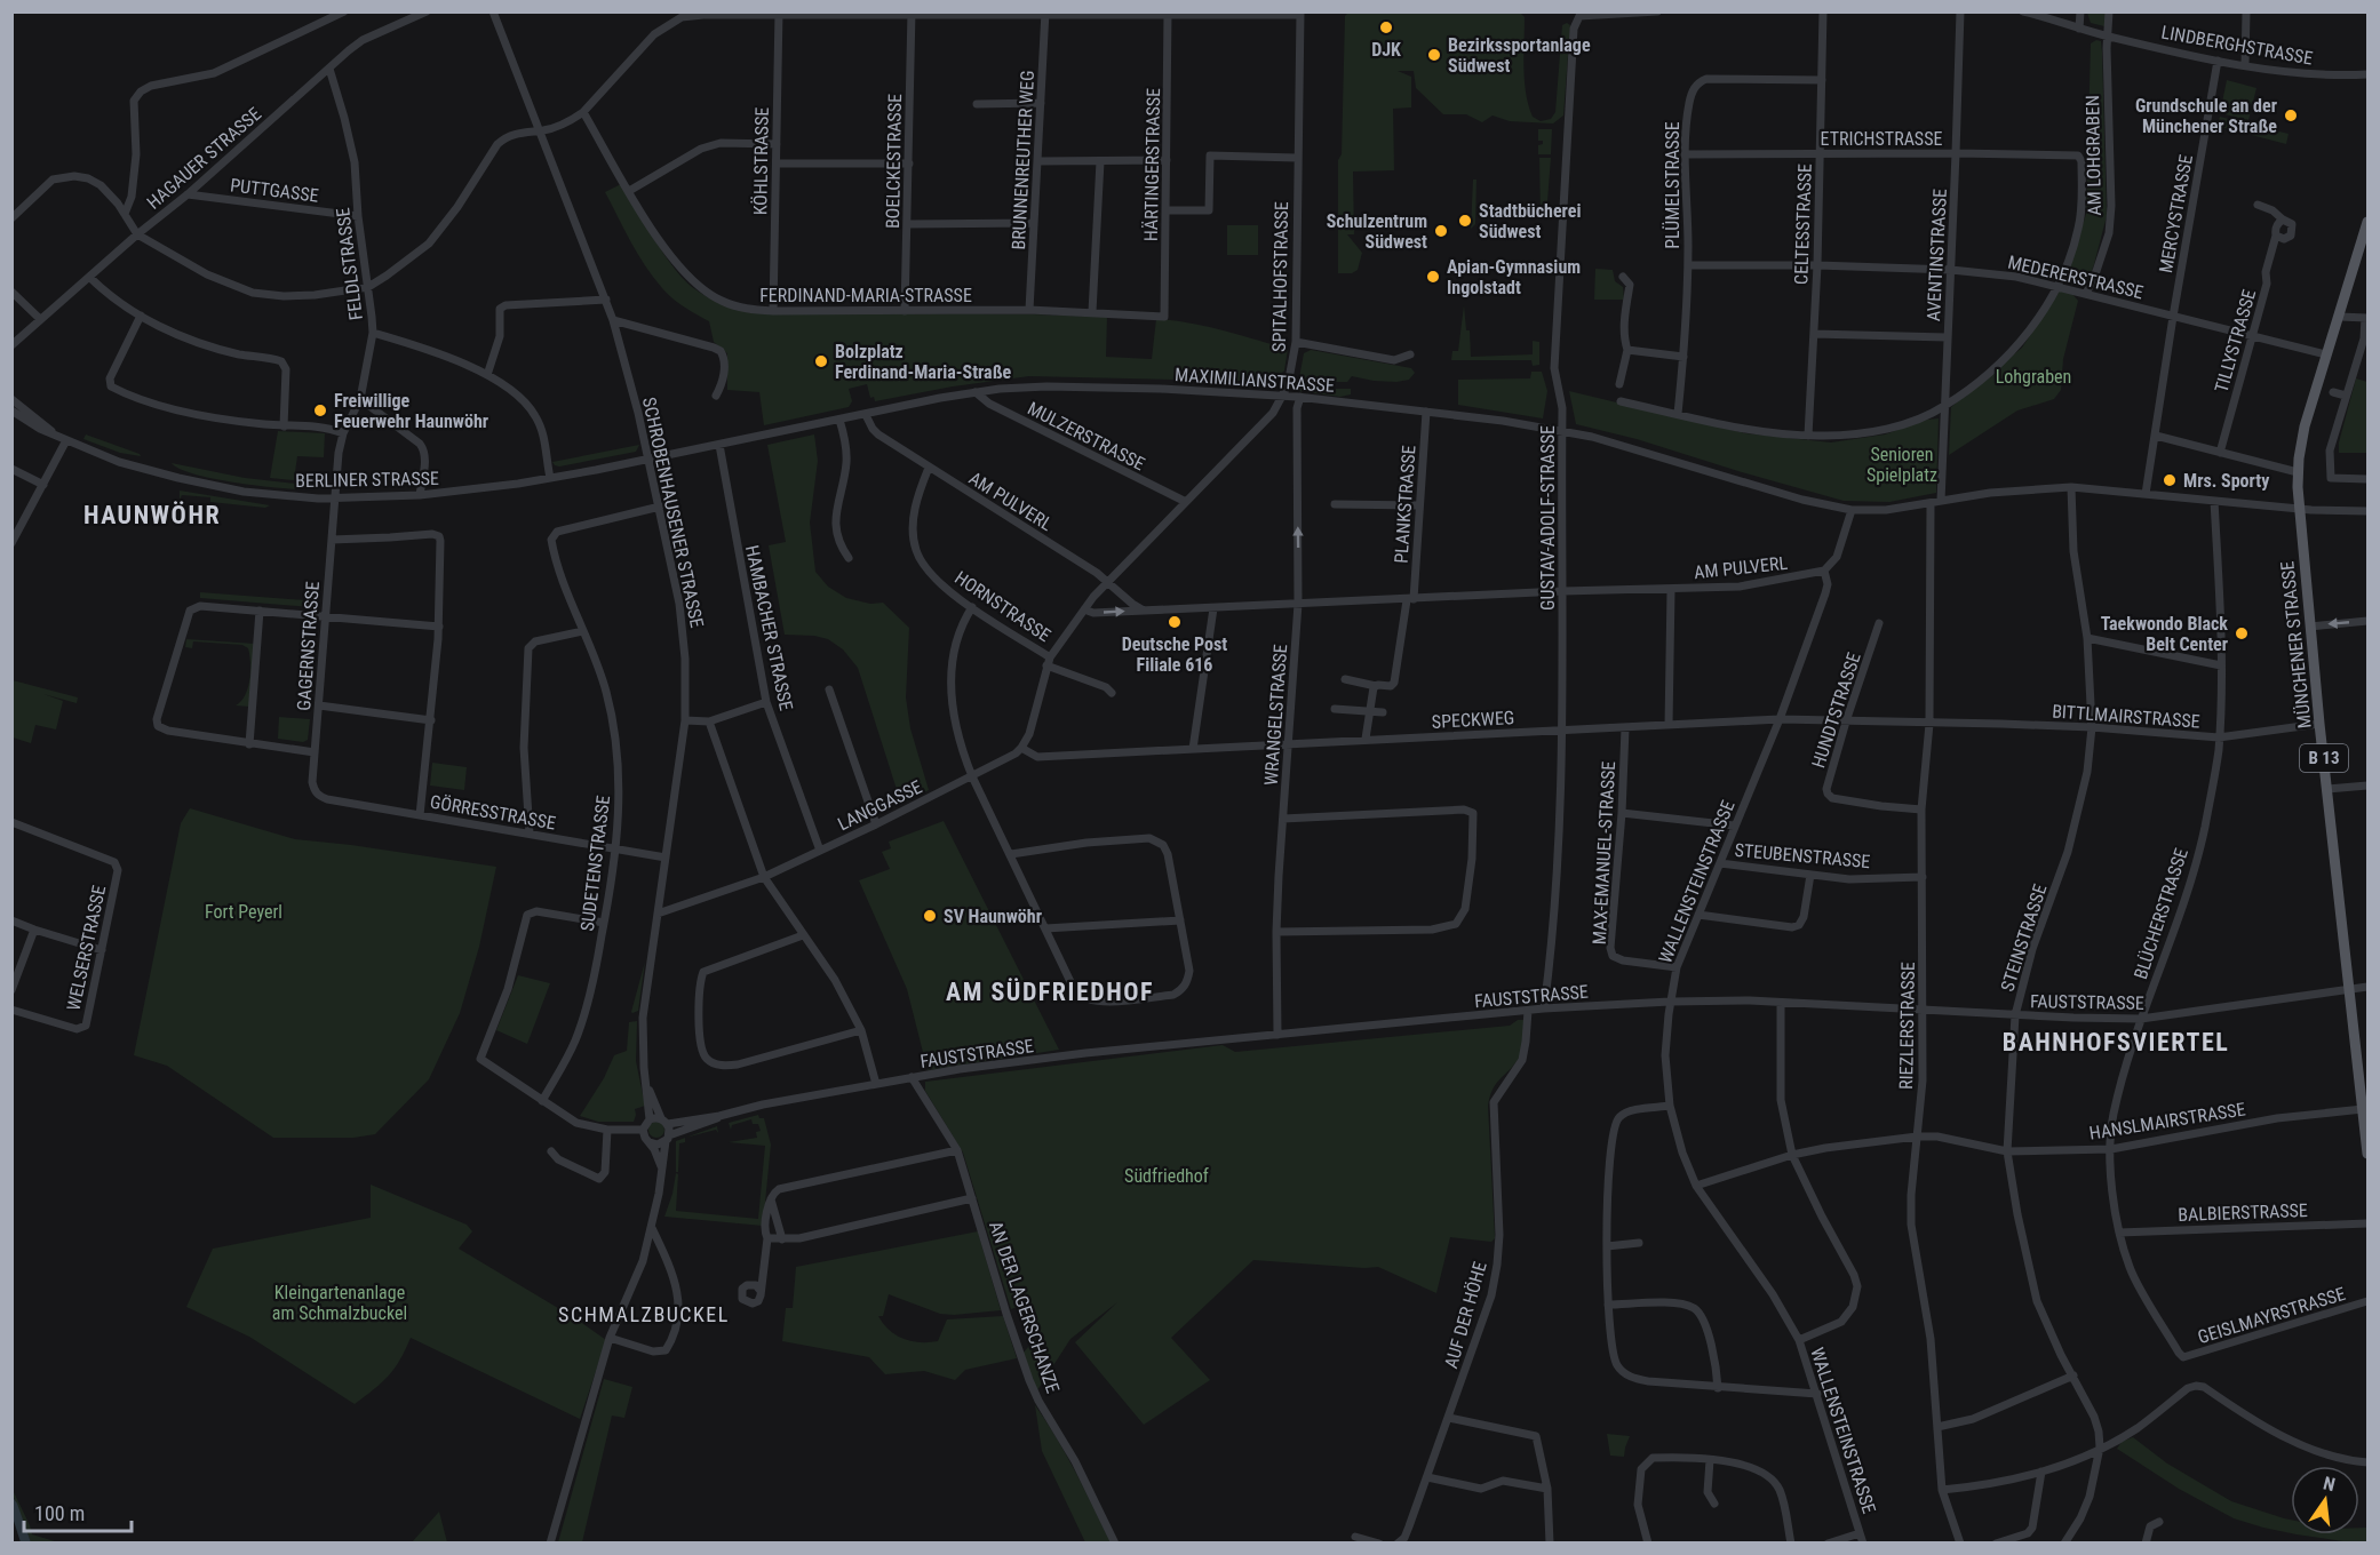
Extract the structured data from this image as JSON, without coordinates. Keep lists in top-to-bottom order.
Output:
{
  "streets": {
    "main road": ["MÜNCHENER STRASSE", "B 13"],
    "street": [
      "LINDBERGHSTRASSE",
      "ETRICHSTRASSE",
      "AM LOHGRABEN",
      "HAGAUER STRASSE",
      "BRUNNENREUTHER WEG",
      "KÖHLSTRASSE",
      "BOELCKESTRASSE",
      "HÄRTINGERSTRASSE",
      "PLÜMELSTRASSE",
      "PUTTGASSE",
      "MERCYSTRASSE",
      "CELTESSTRASSE",
      "AVENTINSTRASSE",
      "FELDLSTRASSE",
      "SPITALHOFSTRASSE",
      "MEDERERSTRASSE",
      "FERDINAND-MARIA-STRASSE",
      "TILLYSTRASSE",
      "MAXIMILIANSTRASSE",
      "MULZERSTRASSE",
      "BERLINER STRASSE",
      "AM PULVERL",
      "PLANKSTRASSE",
      "SCHROBENHAUSENER STRASSE",
      "GUSTAV-ADOLF-STRASSE",
      "HORNSTRASSE",
      "HAMBACHER STRASSE",
      "GAGERNSTRASSE",
      "HUNDTSTRASSE",
      "WRANGELSTRASSE",
      "BITTLMAIRSTRASSE",
      "SPECKWEG",
      "LANGGASSE",
      "GÖRRESSTRASSE",
      "MAX-EMANUEL-STRASSE",
      "STEUBENSTRASSE",
      "SUDETENSTRASSE",
      "WALLENSTEINSTRASSE",
      "BLÜCHERSTRASSE",
      "STEINSTRASSE",
      "WELSERSTRASSE",
      "FAUSTSTRASSE",
      "RIEZLERSTRASSE",
      "HANSLMAIRSTRASSE",
      "BALBIERSTRASSE",
      "AN DER LAGERSCHANZE",
      "AUF DER HÖHE",
      "GEISLMAYRSTRASSE"
    ]
  },
  "crossings": [
    ["LINDBERGHSTRASSE", "AM LOHGRABEN"],
    ["LINDBERGHSTRASSE", "MERCYSTRASSE"],
    ["ETRICHSTRASSE", "AM LOHGRABEN"],
    ["ETRICHSTRASSE", "PLÜMELSTRASSE"],
    ["ETRICHSTRASSE", "CELTESSTRASSE"],
    ["ETRICHSTRASSE", "AVENTINSTRASSE"],
    ["AM LOHGRABEN", "PLÜMELSTRASSE"],
    ["AM LOHGRABEN", "CELTESSTRASSE"],
    ["AM LOHGRABEN", "AVENTINSTRASSE"],
    ["AM LOHGRABEN", "MEDERERSTRASSE"],
    ["HAGAUER STRASSE", "PUTTGASSE"],
    ["HAGAUER STRASSE", "FELDLSTRASSE"],
    ["BRUNNENREUTHER WEG", "FERDINAND-MARIA-STRASSE"],
    ["KÖHLSTRASSE", "FERDINAND-MARIA-STRASSE"],
    ["BOELCKESTRASSE", "FERDINAND-MARIA-STRASSE"],
    ["HÄRTINGERSTRASSE", "FERDINAND-MARIA-STRASSE"],
    ["PLÜMELSTRASSE", "CELTESSTRASSE"],
    ["PLÜMELSTRASSE", "MEDERERSTRASSE"],
    ["PUTTGASSE", "FELDLSTRASSE"],
    ["MERCYSTRASSE", "MEDERERSTRASSE"],
    ["CELTESSTRASSE", "MEDERERSTRASSE"],
    ["AVENTINSTRASSE", "MEDERERSTRASSE"],
    ["FELDLSTRASSE", "BERLINER STRASSE"],
    ["FELDLSTRASSE", "GAGERNSTRASSE"],
    ["SPITALHOFSTRASSE", "MAXIMILIANSTRASSE"],
    ["SPITALHOFSTRASSE", "MULZERSTRASSE"],
    ["SPITALHOFSTRASSE", "AM PULVERL"],
    ["SPITALHOFSTRASSE", "HORNSTRASSE"],
    ["MEDERERSTRASSE", "TILLYSTRASSE"],
    ["MEDERERSTRASSE", "MÜNCHENER STRASSE"],
    ["MAXIMILIANSTRASSE", "MULZERSTRASSE"],
    ["MAXIMILIANSTRASSE", "BERLINER STRASSE"],
    ["MAXIMILIANSTRASSE", "AM PULVERL"],
    ["MAXIMILIANSTRASSE", "PLANKSTRASSE"],
    ["MAXIMILIANSTRASSE", "SCHROBENHAUSENER STRASSE"],
    ["MAXIMILIANSTRASSE", "GUSTAV-ADOLF-STRASSE"],
    ["MAXIMILIANSTRASSE", "HAMBACHER STRASSE"],
    ["MAXIMILIANSTRASSE", "WRANGELSTRASSE"],
    ["BERLINER STRASSE", "SCHROBENHAUSENER STRASSE"],
    ["BERLINER STRASSE", "GAGERNSTRASSE"],
    ["AM PULVERL", "PLANKSTRASSE"],
    ["AM PULVERL", "GUSTAV-ADOLF-STRASSE"],
    ["AM PULVERL", "HORNSTRASSE"],
    ["AM PULVERL", "WRANGELSTRASSE"],
    ["AM PULVERL", "WALLENSTEINSTRASSE"],
    ["SCHROBENHAUSENER STRASSE", "LANGGASSE"],
    ["SCHROBENHAUSENER STRASSE", "GÖRRESSTRASSE"],
    ["SCHROBENHAUSENER STRASSE", "SUDETENSTRASSE"],
    ["SCHROBENHAUSENER STRASSE", "FAUSTSTRASSE"],
    ["GUSTAV-ADOLF-STRASSE", "SPECKWEG"],
    ["GUSTAV-ADOLF-STRASSE", "FAUSTSTRASSE"],
    ["HAMBACHER STRASSE", "LANGGASSE"],
    ["MÜNCHENER STRASSE", "BITTLMAIRSTRASSE"],
    ["MÜNCHENER STRASSE", "FAUSTSTRASSE"],
    ["MÜNCHENER STRASSE", "HANSLMAIRSTRASSE"],
    ["GAGERNSTRASSE", "GÖRRESSTRASSE"],
    ["HUNDTSTRASSE", "SPECKWEG"],
    ["HUNDTSTRASSE", "RIEZLERSTRASSE"],
    ["WRANGELSTRASSE", "SPECKWEG"],
    ["WRANGELSTRASSE", "FAUSTSTRASSE"],
    ["BITTLMAIRSTRASSE", "SPECKWEG"],
    ["BITTLMAIRSTRASSE", "BLÜCHERSTRASSE"],
    ["BITTLMAIRSTRASSE", "STEINSTRASSE"],
    ["BITTLMAIRSTRASSE", "RIEZLERSTRASSE"],
    ["SPECKWEG", "LANGGASSE"],
    ["SPECKWEG", "MAX-EMANUEL-STRASSE"],
    ["SPECKWEG", "WALLENSTEINSTRASSE"],
    ["SPECKWEG", "RIEZLERSTRASSE"],
    ["GÖRRESSTRASSE", "SUDETENSTRASSE"],
    ["MAX-EMANUEL-STRASSE", "WALLENSTEINSTRASSE"],
    ["STEUBENSTRASSE", "WALLENSTEINSTRASSE"],
    ["STEUBENSTRASSE", "RIEZLERSTRASSE"],
    ["WALLENSTEINSTRASSE", "FAUSTSTRASSE"],
    ["WALLENSTEINSTRASSE", "HANSLMAIRSTRASSE"],
    ["BLÜCHERSTRASSE", "FAUSTSTRASSE"],
    ["BLÜCHERSTRASSE", "HANSLMAIRSTRASSE"],
    ["BLÜCHERSTRASSE", "BALBIERSTRASSE"],
    ["BLÜCHERSTRASSE", "GEISLMAYRSTRASSE"],
    ["STEINSTRASSE", "FAUSTSTRASSE"],
    ["STEINSTRASSE", "HANSLMAIRSTRASSE"],
    ["FAUSTSTRASSE", "RIEZLERSTRASSE"],
    ["FAUSTSTRASSE", "AN DER LAGERSCHANZE"],
    ["FAUSTSTRASSE", "AUF DER HÖHE"],
    ["RIEZLERSTRASSE", "HANSLMAIRSTRASSE"]
  ],
  "districts": [
    "HAUNWÖHR",
    "AM SÜDFRIEDHOF",
    "BAHNHOFSVIERTEL",
    "SCHMALZBUCKEL"
  ],
  "parks": [
    "Lohgraben",
    "Senioren Spielplatz",
    "Fort Peyerl",
    "Südfriedhof",
    "Kleingartenanlage am Schmalzbuckel"
  ],
  "places": [
    "DJK",
    "Bezirkssportanlage Südwest",
    "Grundschule an der Münchener Straße",
    "Stadtbücherei Südwest",
    "Schulzentrum Südwest",
    "Apian-Gymnasium Ingolstadt",
    "Bolzplatz Ferdinand-Maria-Straße",
    "Freiwillige Feuerwehr Haunwöhr",
    "Mrs. Sporty",
    "Deutsche Post Filiale 616",
    "Taekwondo Black Belt Center",
    "SV Haunwöhr"
  ],
  "scale_bar": "100 m",
  "north": "top"
}
